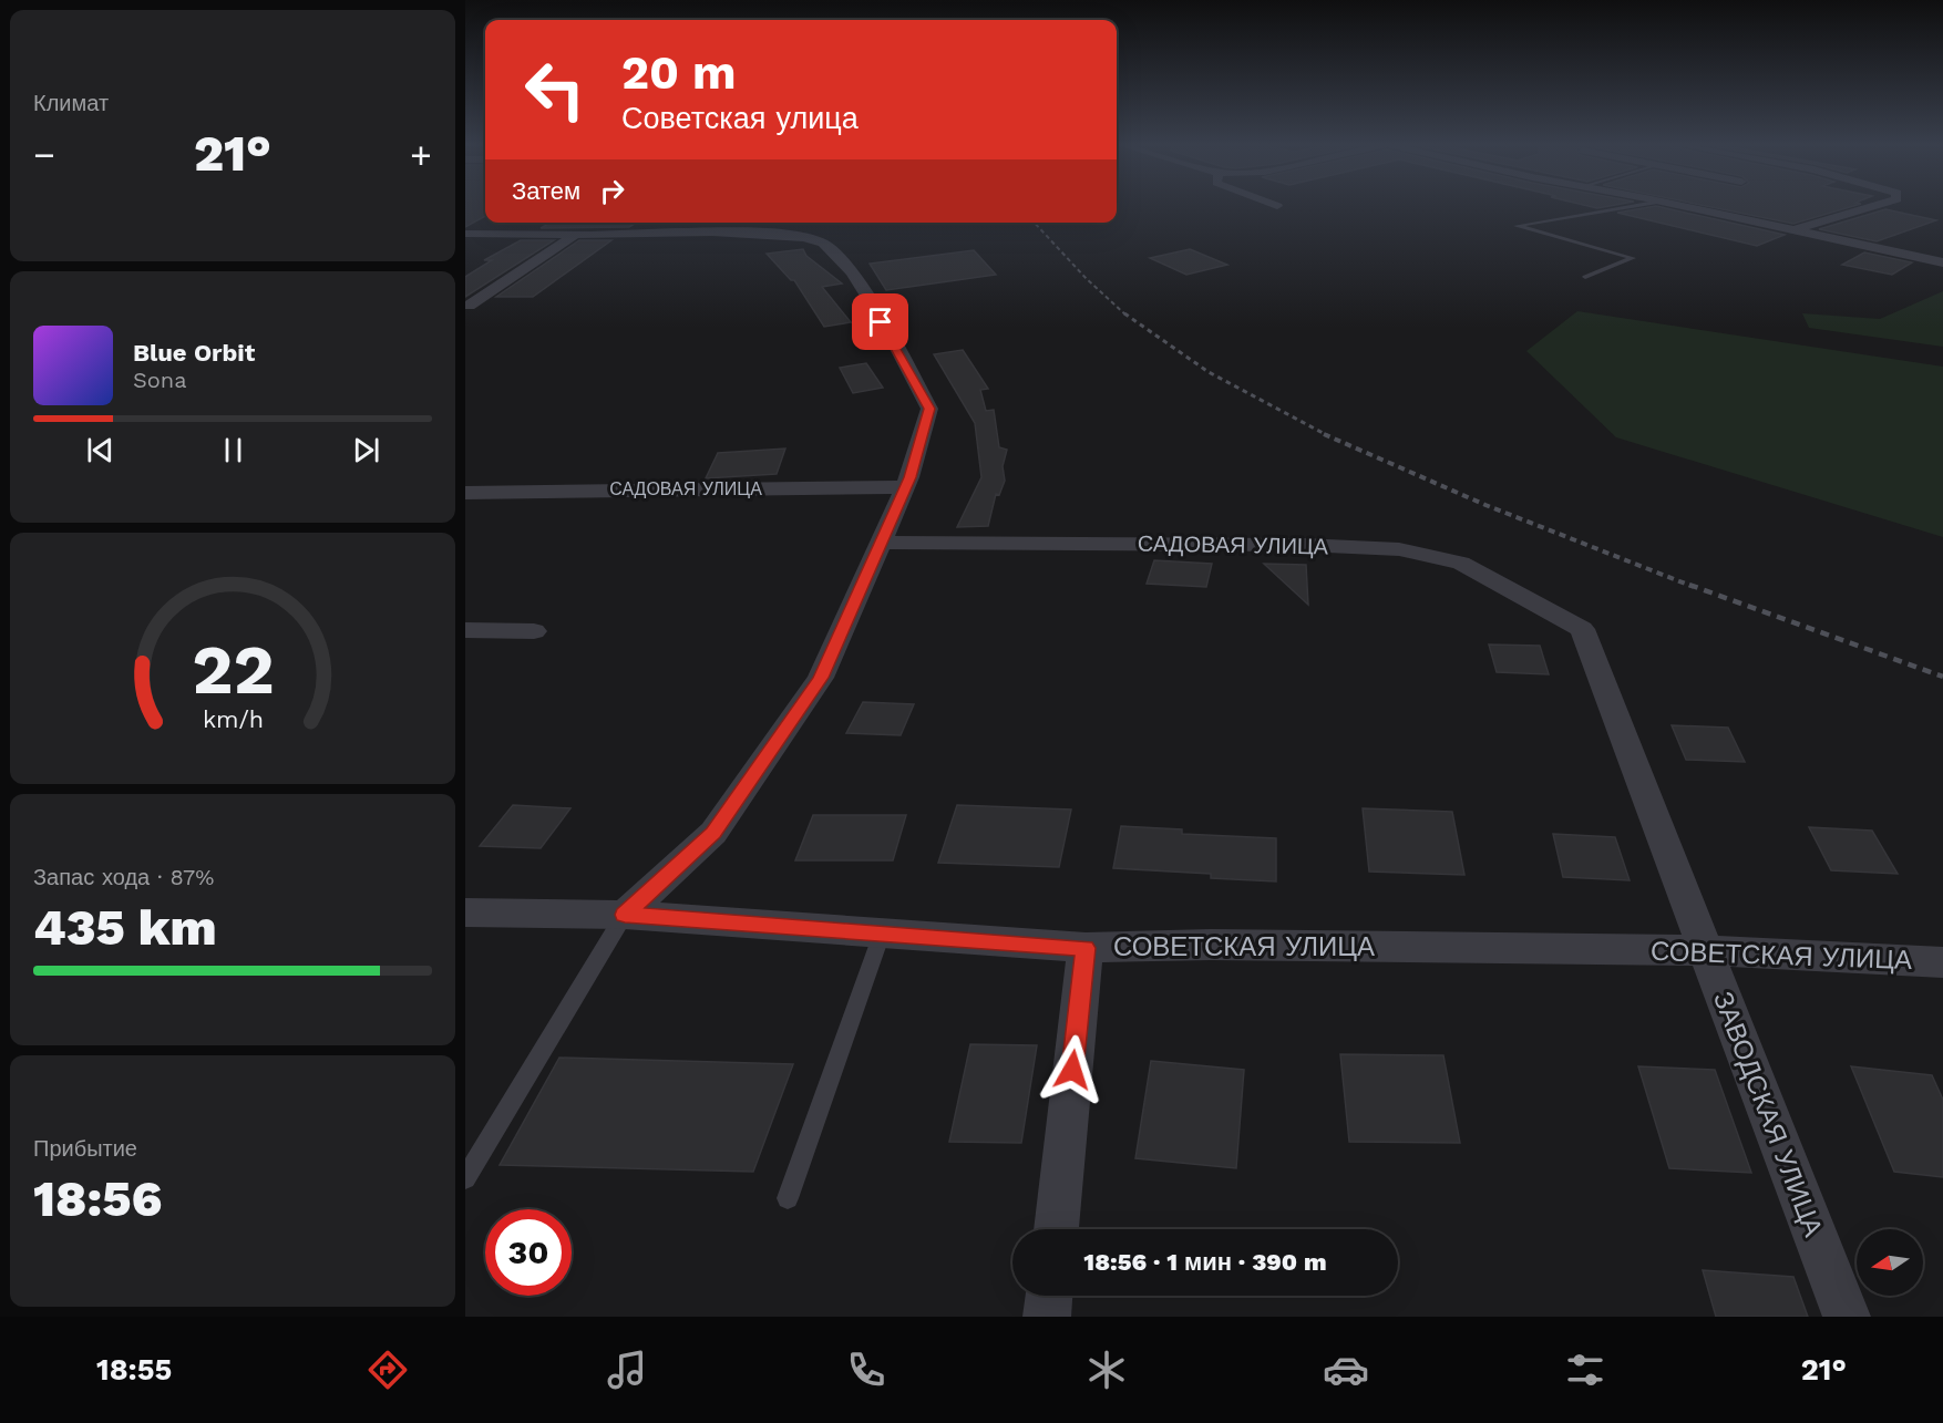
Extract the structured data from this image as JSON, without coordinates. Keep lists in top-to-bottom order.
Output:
{
  "streets": {
    "street": ["САДОВАЯ УЛИЦА", "СОВЕТСКАЯ УЛИЦА", "ЗАВОДСКАЯ УЛИЦА"]
  },
  "crossings": [
    ["САДОВАЯ УЛИЦА", "ЗАВОДСКАЯ УЛИЦА"],
    ["СОВЕТСКАЯ УЛИЦА", "ЗАВОДСКАЯ УЛИЦА"]
  ],
  "north": "left",
  "page": {
    "tile": [
      "Климат",
      ["Запас хода · 87%", "435 km"],
      ["Прибытие", "18:56"]
    ],
    "turn": ["20 m", "Советская улица"],
    "heat": ["−", "21°", "+"],
    "then": "Затем",
    "song": ["Blue Orbit", "Sona"],
    "limit": "30",
    "trip": "18:56 · 1 мин · 390 m",
    "tabs": ["18:55", "21°"],
    "gauge": ["22", "km/h"]
  }
}
